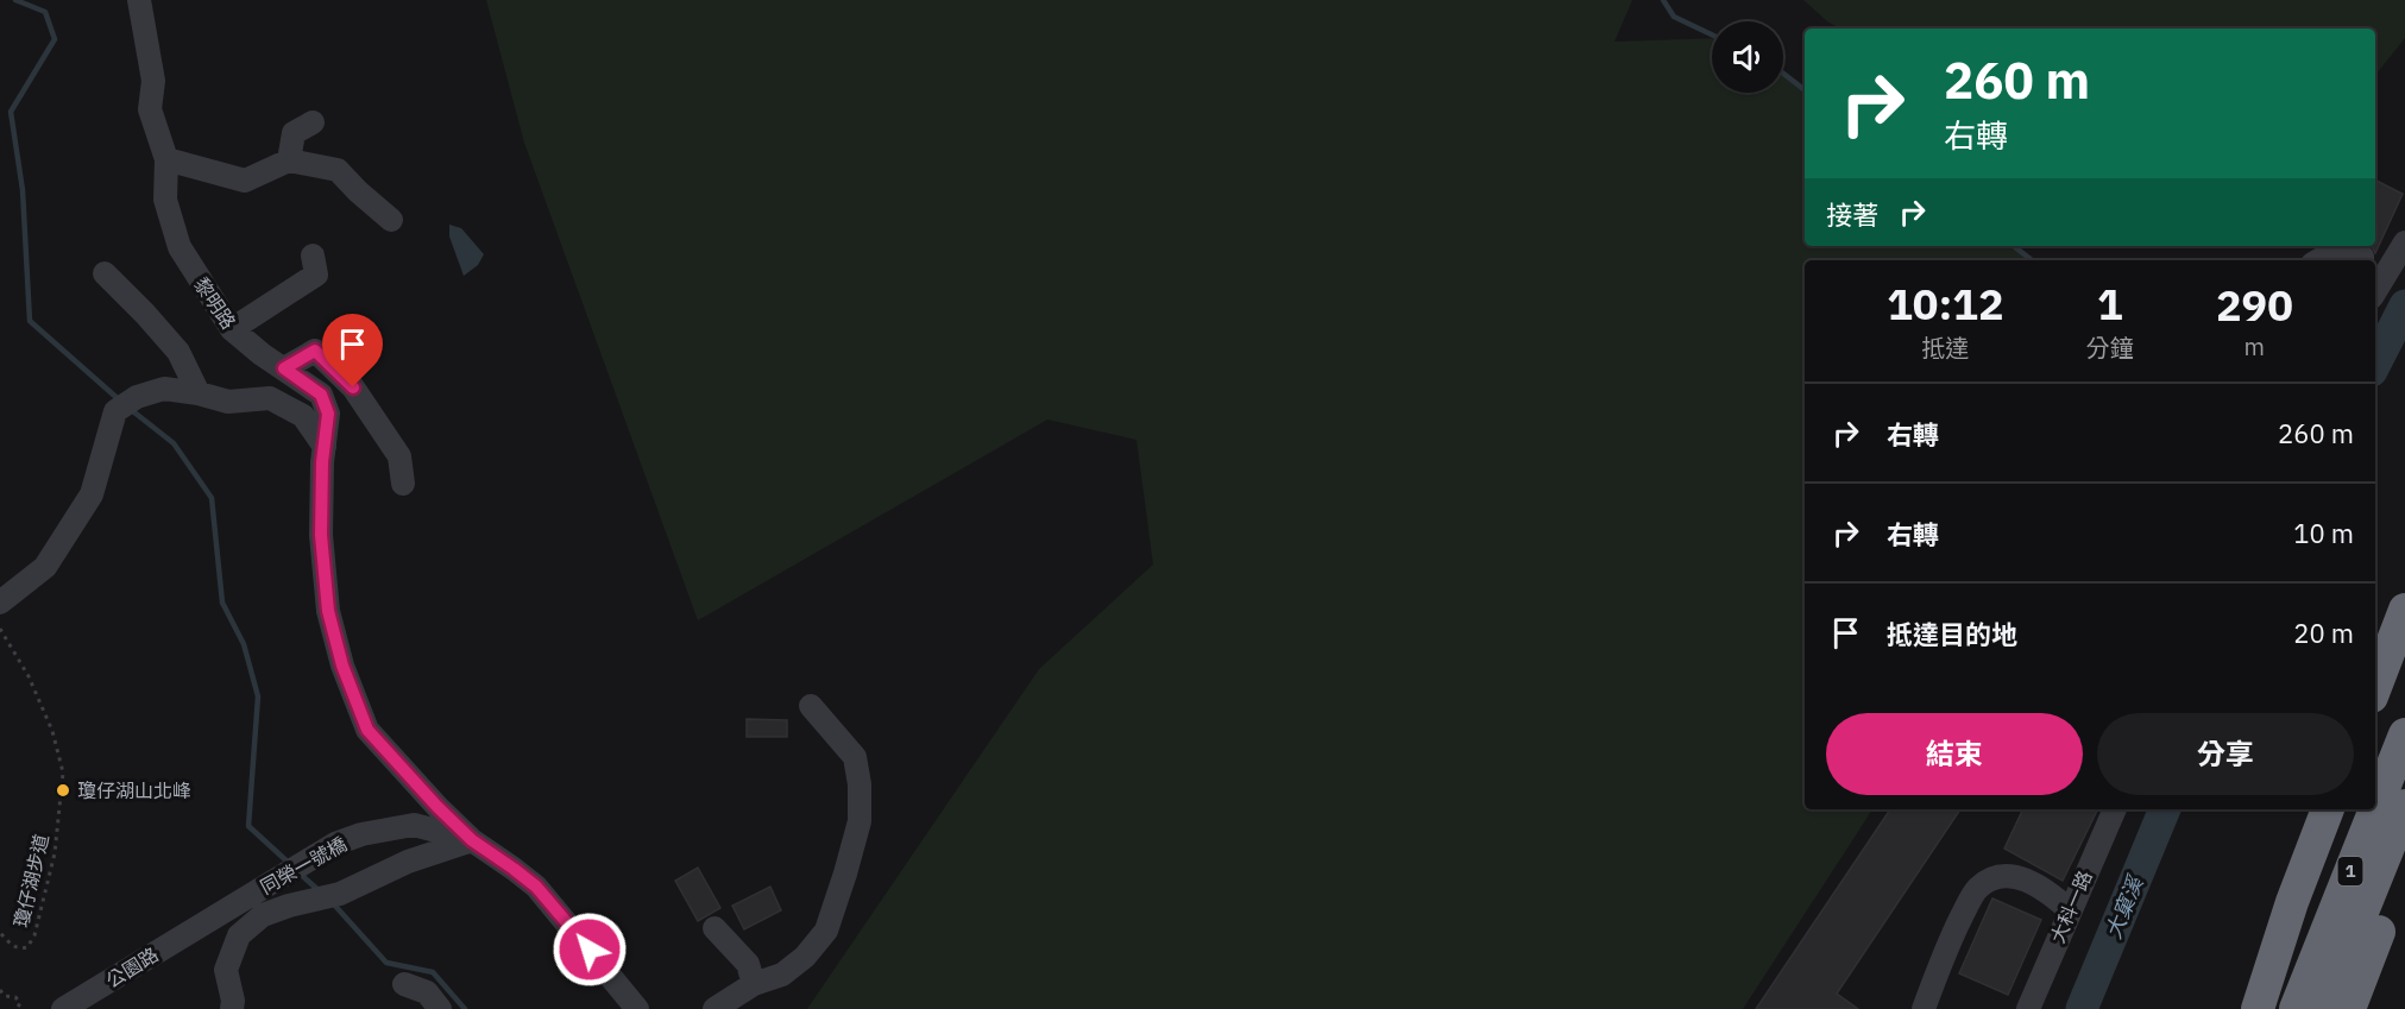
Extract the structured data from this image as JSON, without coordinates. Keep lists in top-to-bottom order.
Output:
{
  "streets": {
    "highway": ["1"],
    "street": [
      "黎明路",
      "同榮一號橋",
      "大科一路",
      "公園路"
    ],
    "path": ["瓊仔湖步道"]
  },
  "crossings": [
    ["黎明路", "同榮一號橋"],
    ["同榮一號橋", "公園路"]
  ],
  "water": ["大窠溪"],
  "places": ["瓊仔湖山北峰"],
  "page": {
    "turn": ["260 m", "右轉"],
    "then": "接著",
    "eta": [
      "10:12",
      "抵達",
      "1",
      "分鐘",
      "290",
      "m"
    ],
    "list": [
      {
        "name": "右轉",
        "value": "260 m"
      },
      {
        "name": "右轉",
        "value": "10 m"
      },
      {
        "name": "抵達目的地",
        "value": "20 m"
      }
    ],
    "buttons": ["結束", "分享"]
  }
}
